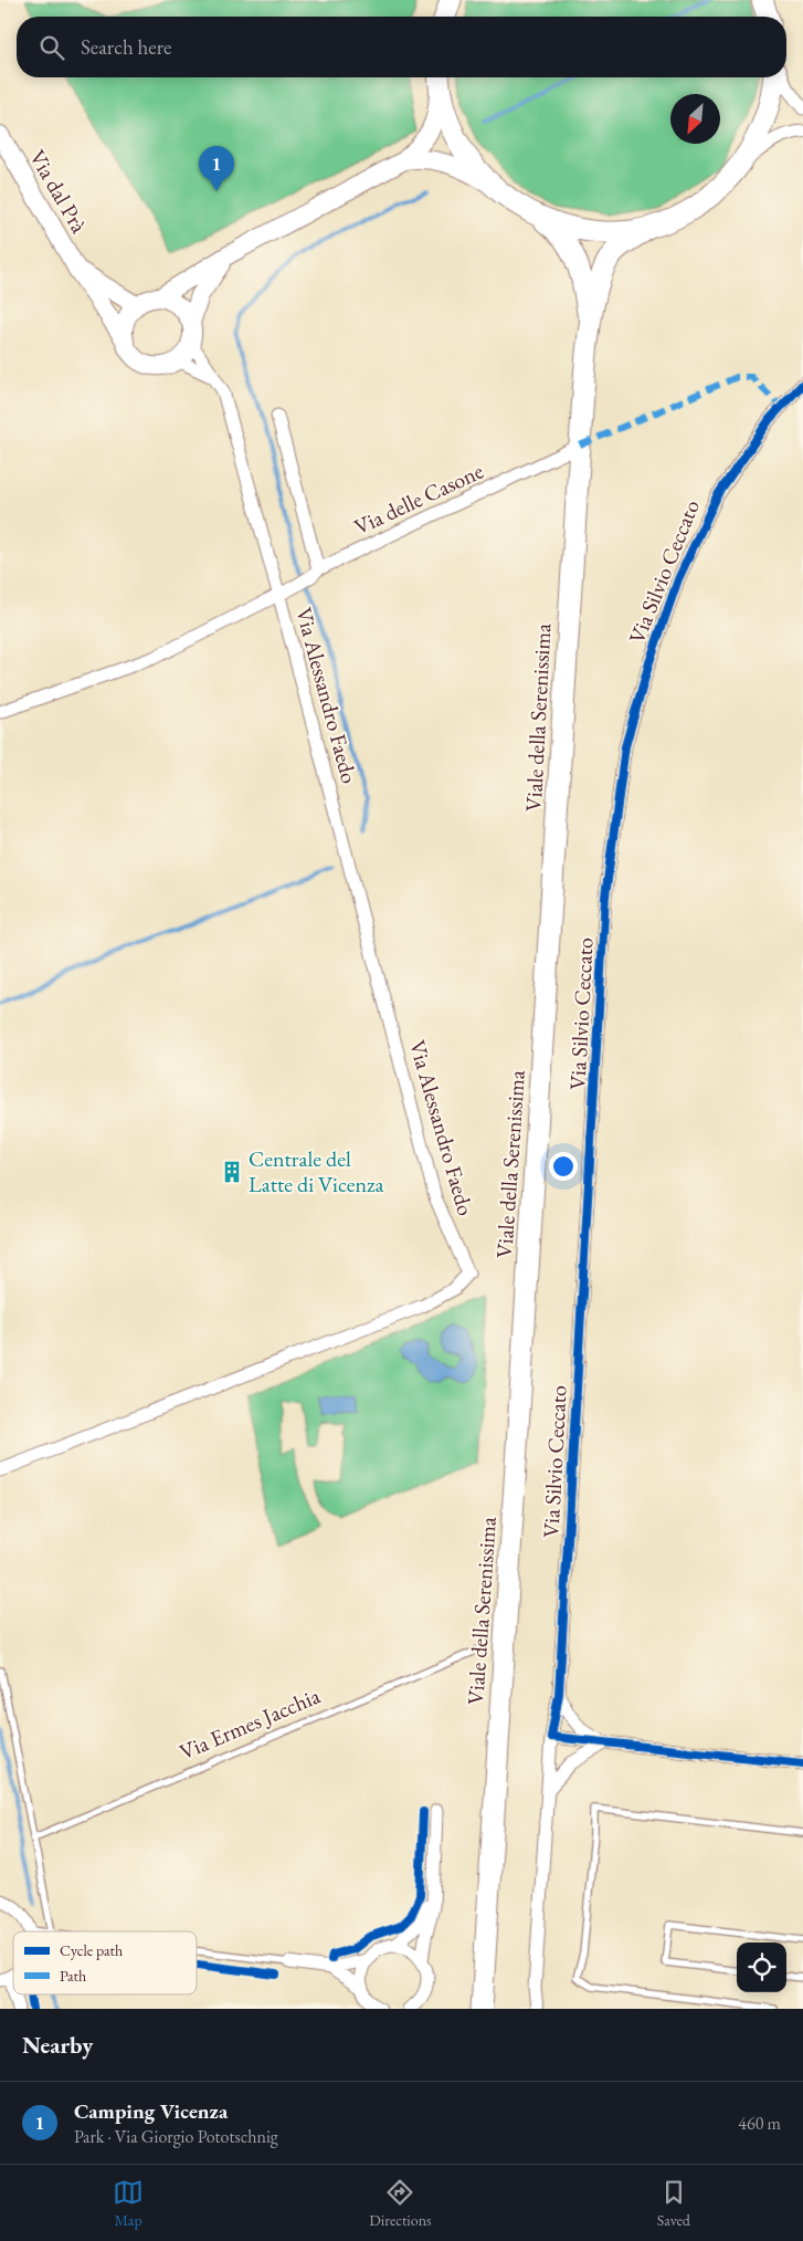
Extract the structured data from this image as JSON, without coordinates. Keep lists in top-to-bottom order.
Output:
{
  "streets": {
    "main road": ["Viale della Serenissima"],
    "street": [
      "Via dal Prà",
      "Via delle Casone",
      "Via Silvio Ceccato",
      "Via Alessandro Faedo"
    ],
    "lane": ["Via Ermes Jacchia"]
  },
  "crossings": [
    ["Via delle Casone", "Via Alessandro Faedo"],
    ["Via delle Casone", "Viale della Serenissima"]
  ],
  "places": {
    "building": ["Centrale del Latte di Vicenza"]
  },
  "legend": ["Cycle path", "Path"],
  "north": "bottom left",
  "page": {
    "search": "Search here",
    "pins": "1",
    "heading": "Nearby",
    "list": [
      {
        "mark": "1",
        "name": "Camping Vicenza",
        "note": "Park · Via Giorgio Pototschnig",
        "value": "460 m"
      }
    ],
    "nav": ["Map", "Directions", "Saved"]
  }
}
